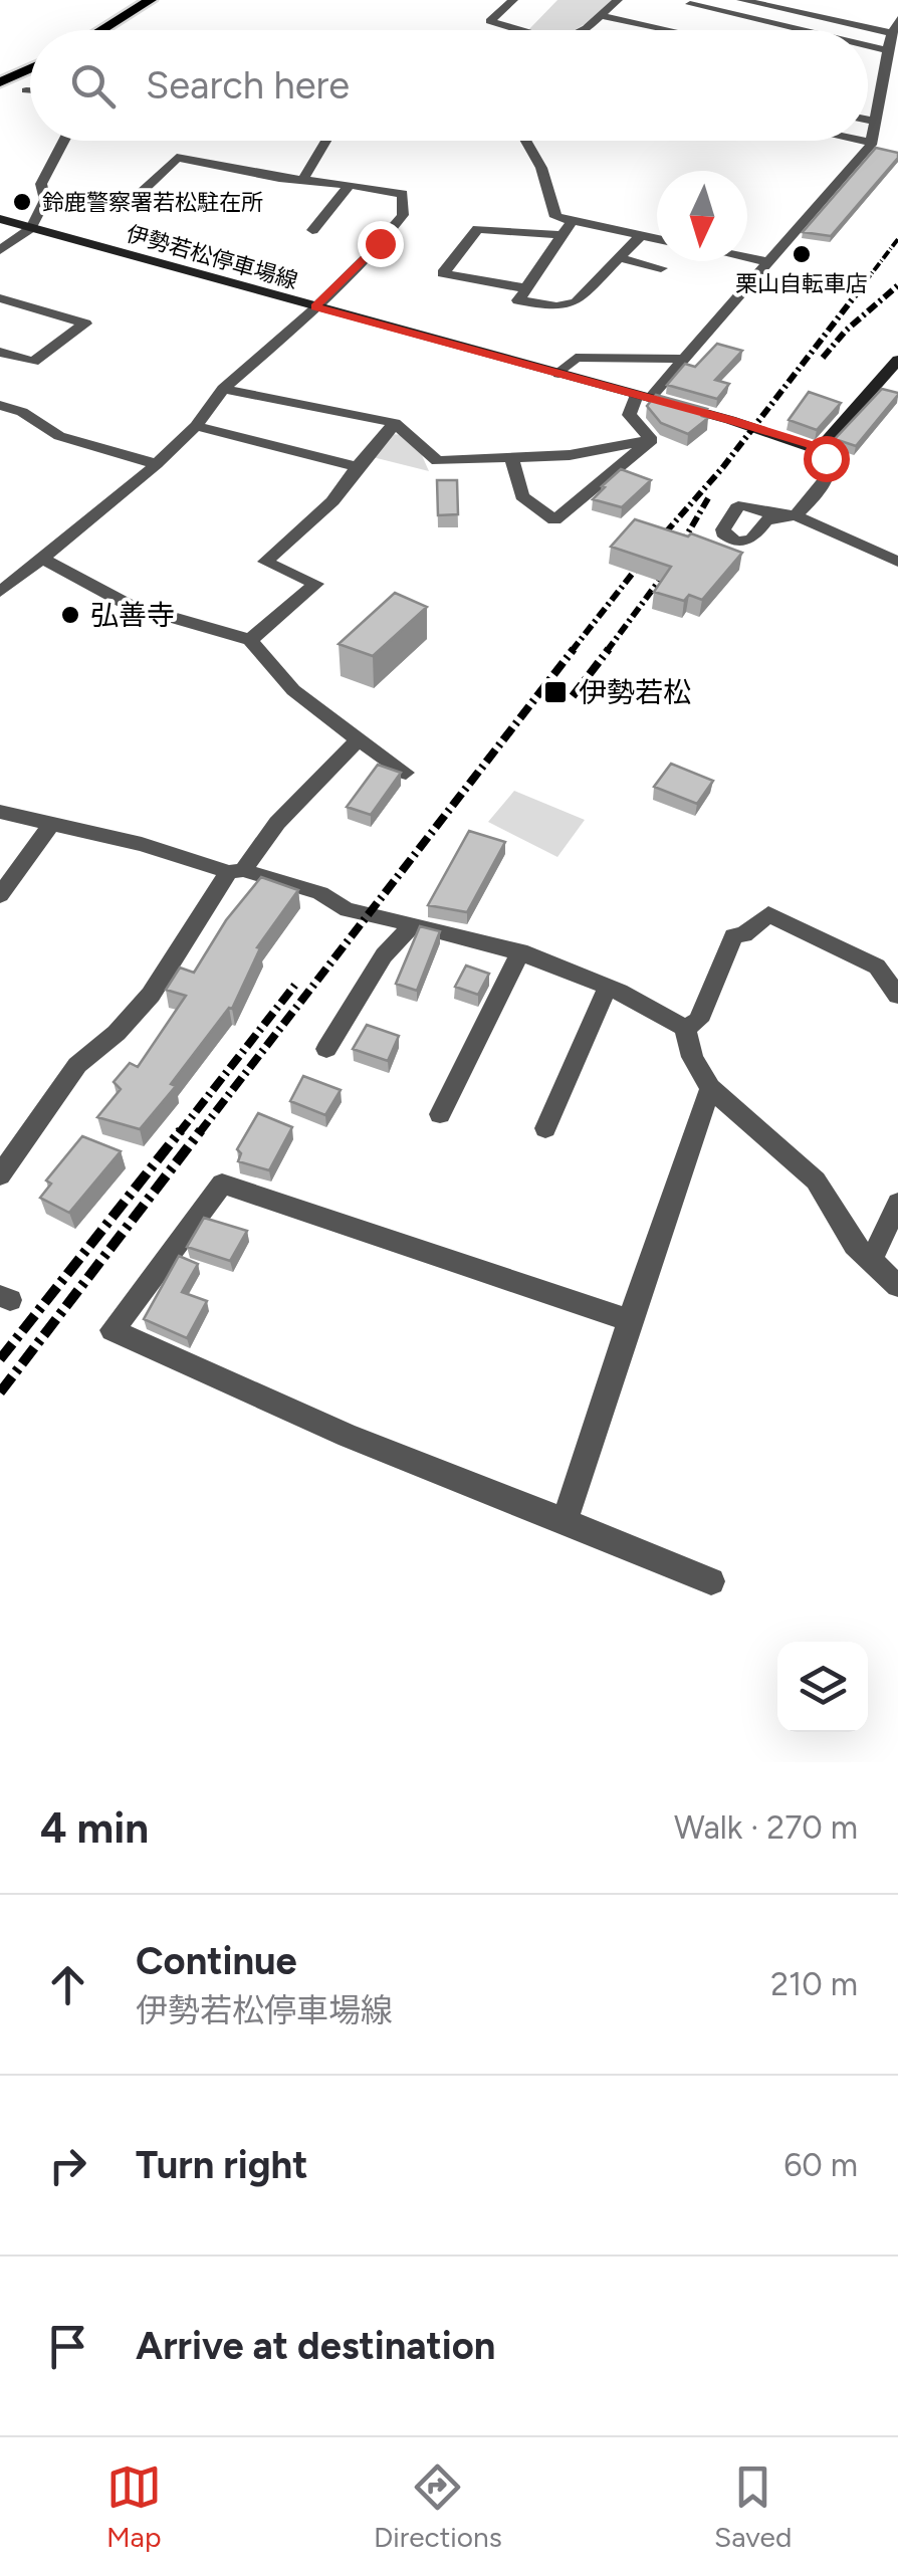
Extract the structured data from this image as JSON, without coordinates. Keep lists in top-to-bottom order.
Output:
{
  "streets": {
    "main road": ["伊勢若松停車場線"]
  },
  "places": {
    "other": ["鈴鹿警察署若松駐在所", "栗山自転車店", "弘善寺"],
    "transit": ["伊勢若松"]
  },
  "north": "bottom",
  "page": {
    "search": "Search here",
    "heading": ["4 min", "Walk · 270 m"],
    "list": [
      ["Continue", "伊勢若松停車場線", "210 m"],
      ["Turn right", "60 m"],
      "Arrive at destination"
    ],
    "nav": ["Map", "Directions", "Saved"]
  }
}
